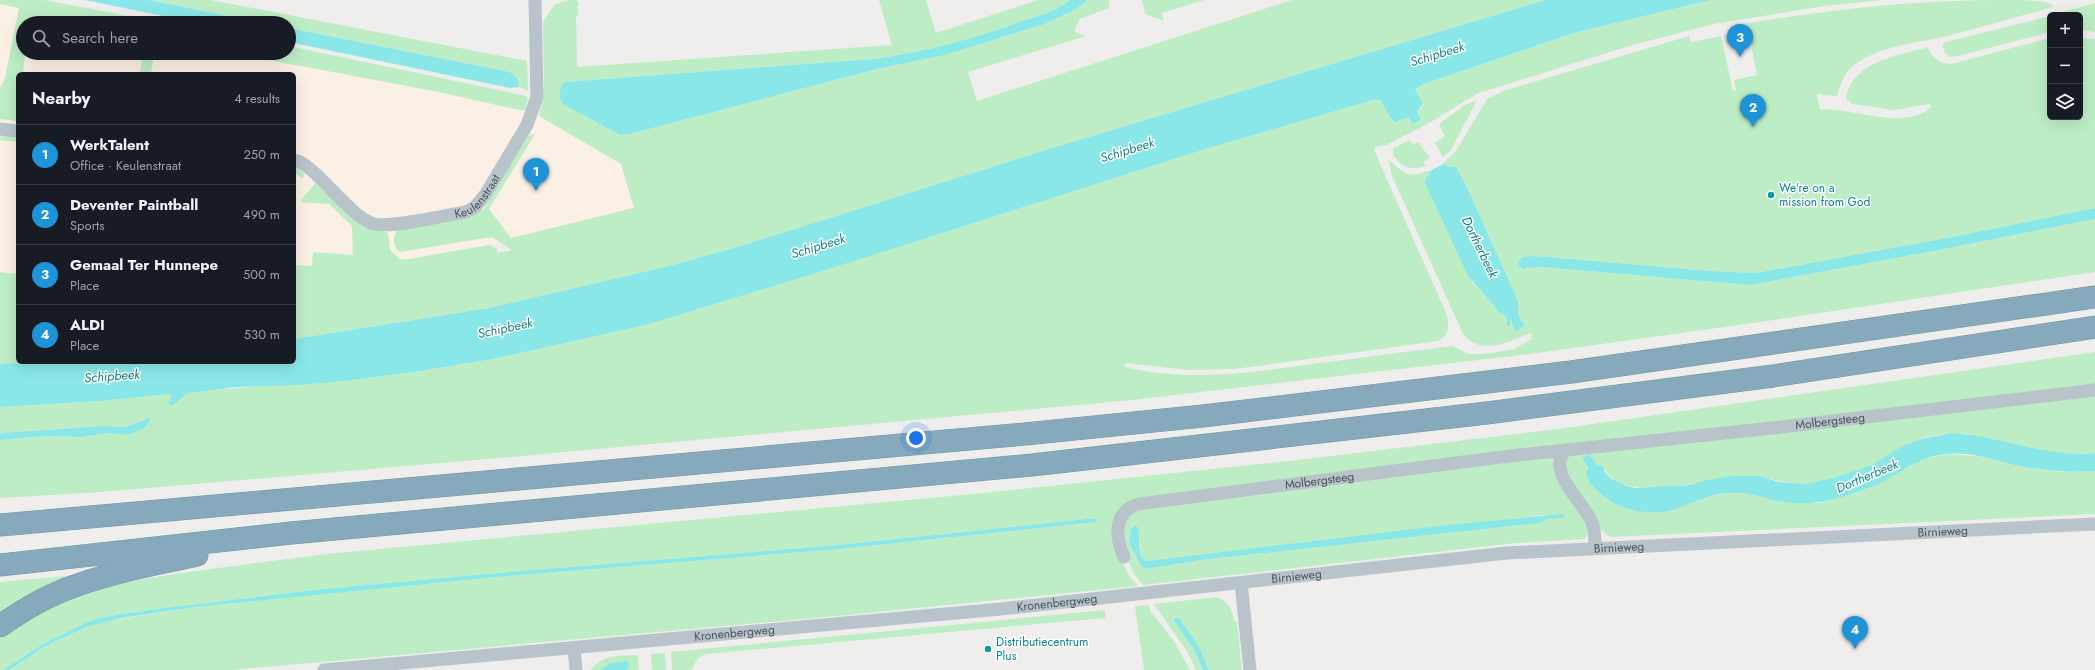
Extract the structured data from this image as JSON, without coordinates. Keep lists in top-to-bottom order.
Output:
{
  "streets": {
    "street": [
      "Keulenstraat",
      "Molbergsteeg",
      "Birnieweg",
      "Kronenbergweg"
    ]
  },
  "crossings": [
    ["Birnieweg", "Kronenbergweg"]
  ],
  "water": ["Schipbeek", "Dortherbeek"],
  "places": ["We're on a mission from God", "Distributiecentrum Plus"],
  "page": {
    "map_buttons": ["+", "−"],
    "search": "Search here",
    "pins": [
      "3",
      "2",
      "1",
      "4"
    ],
    "heading": ["Nearby", "4 results"],
    "list": [
      {
        "mark": "1",
        "name": "WerkTalent",
        "note": "Office · Keulenstraat",
        "value": "250 m"
      },
      {
        "mark": "2",
        "name": "Deventer Paintball",
        "note": "Sports",
        "value": "490 m"
      },
      {
        "mark": "3",
        "name": "Gemaal Ter Hunnepe",
        "note": "Place",
        "value": "500 m"
      },
      {
        "mark": "4",
        "name": "ALDI",
        "note": "Place",
        "value": "530 m"
      }
    ]
  }
}
